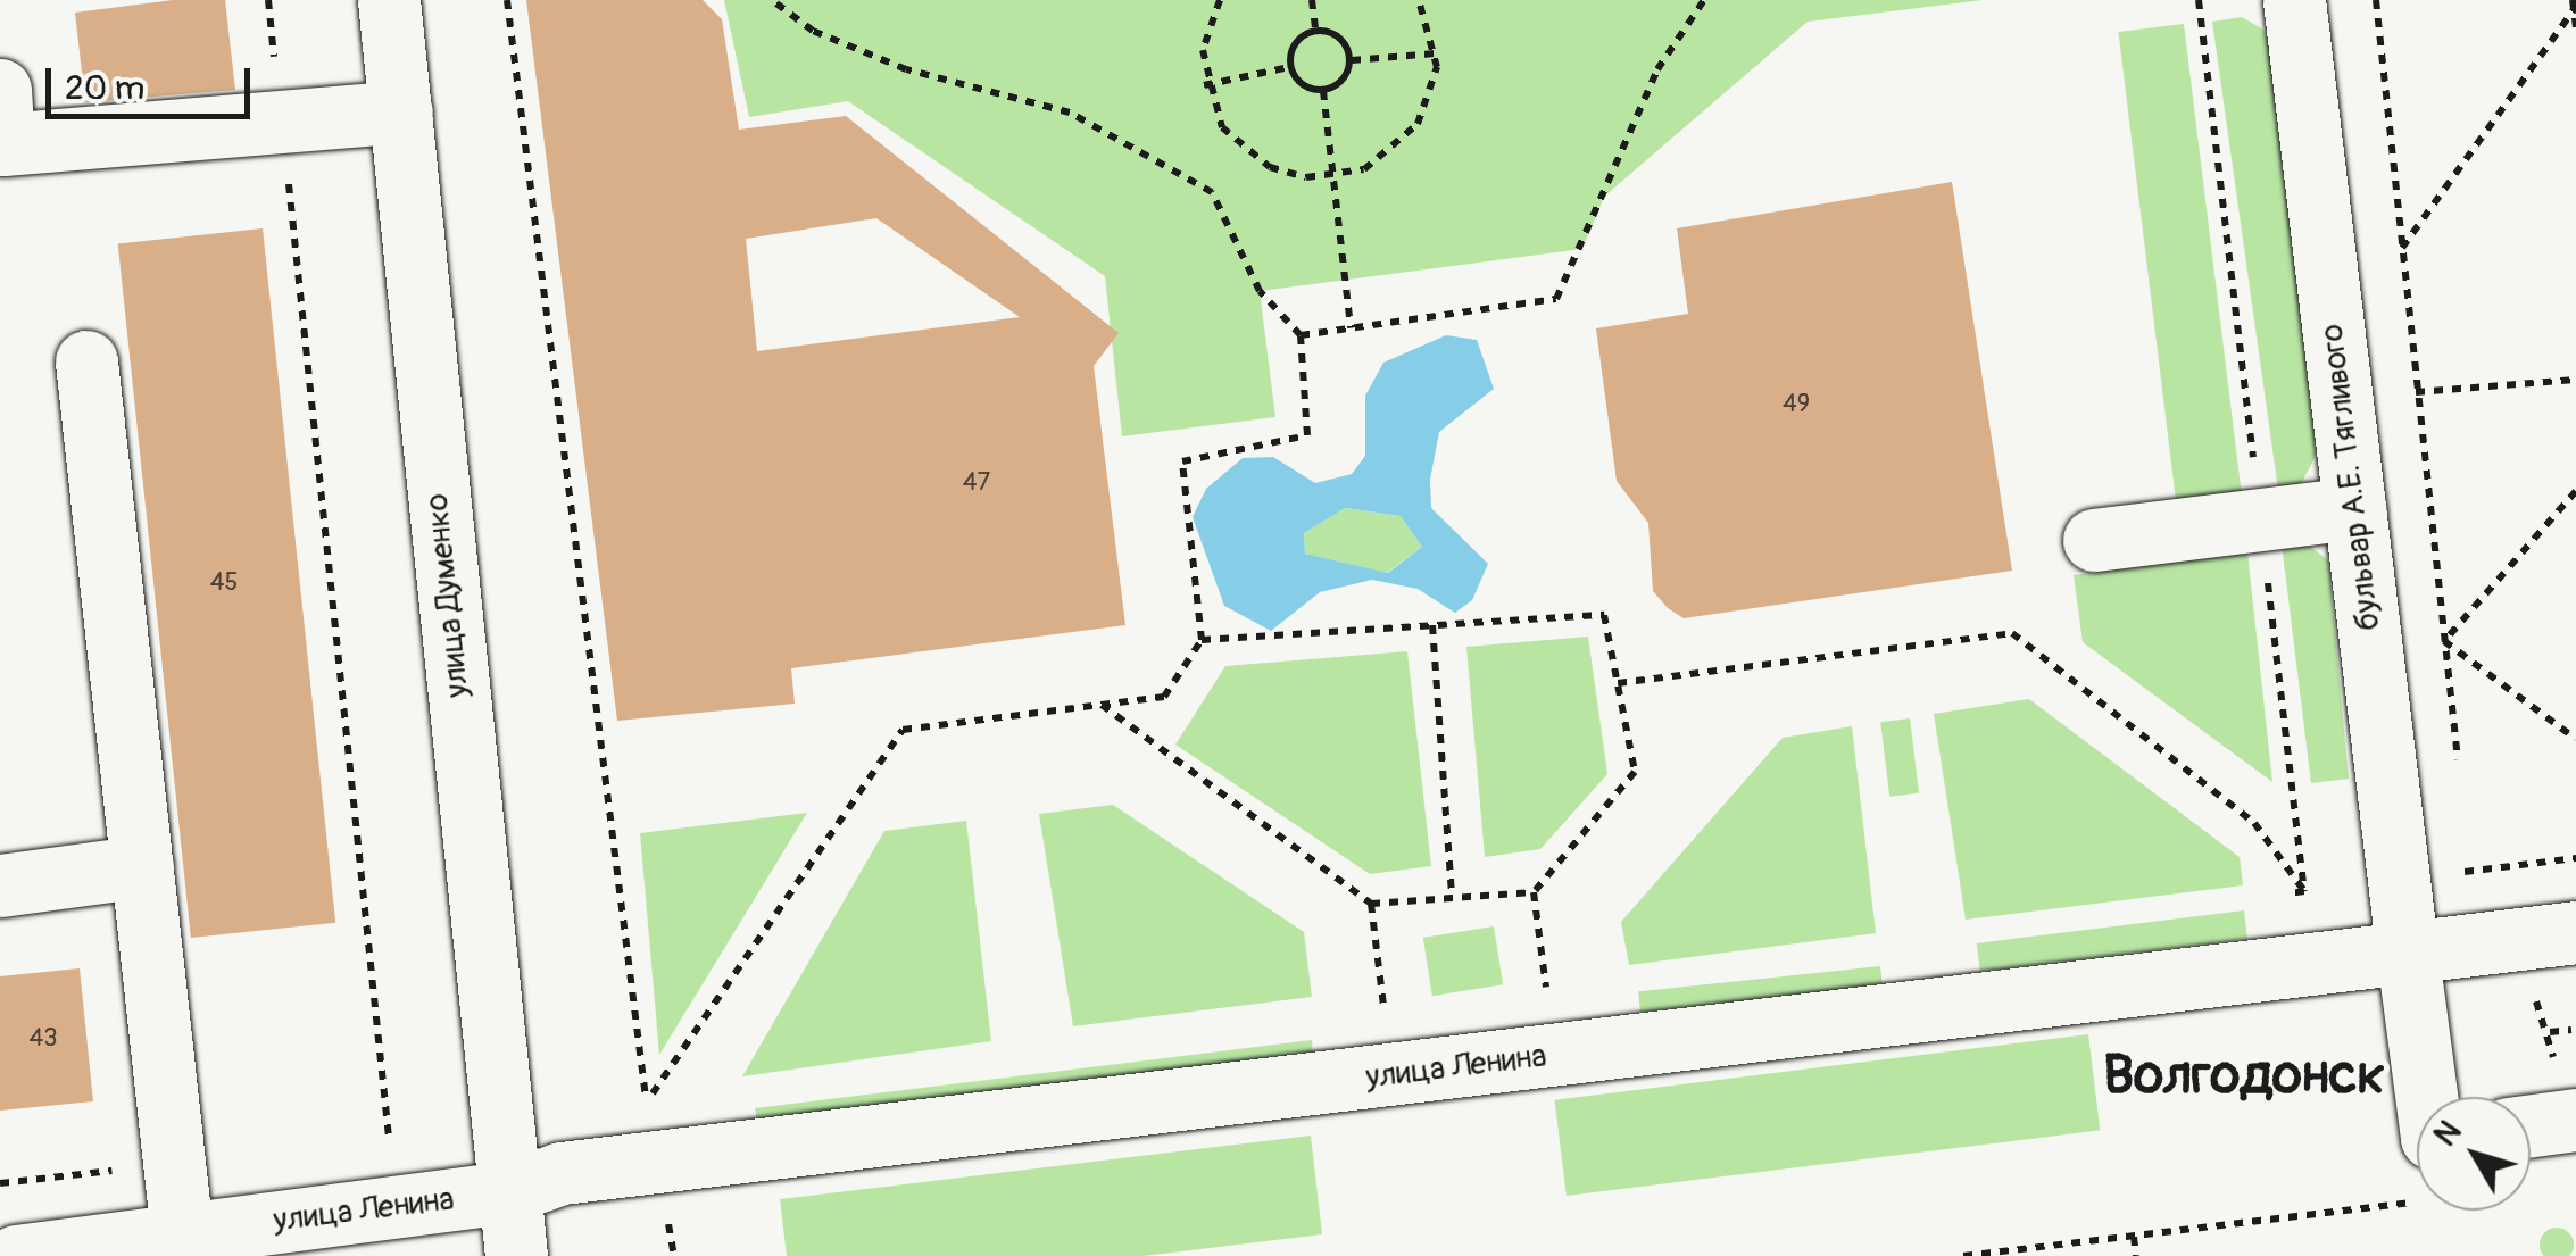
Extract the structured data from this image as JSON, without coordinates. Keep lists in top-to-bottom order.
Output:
{
  "streets": {
    "street": ["бульвар А.Е. Тягливого", "улица Думенко", "улица Ленина"]
  },
  "crossings": [
    ["бульвар А.Е. Тягливого", "улица Ленина"],
    ["улица Думенко", "улица Ленина"]
  ],
  "districts": ["Волгодонск"],
  "house_numbers": [
    "49",
    "47",
    "45",
    "43"
  ],
  "scale_bar": "20 m",
  "north": "top left"
}
